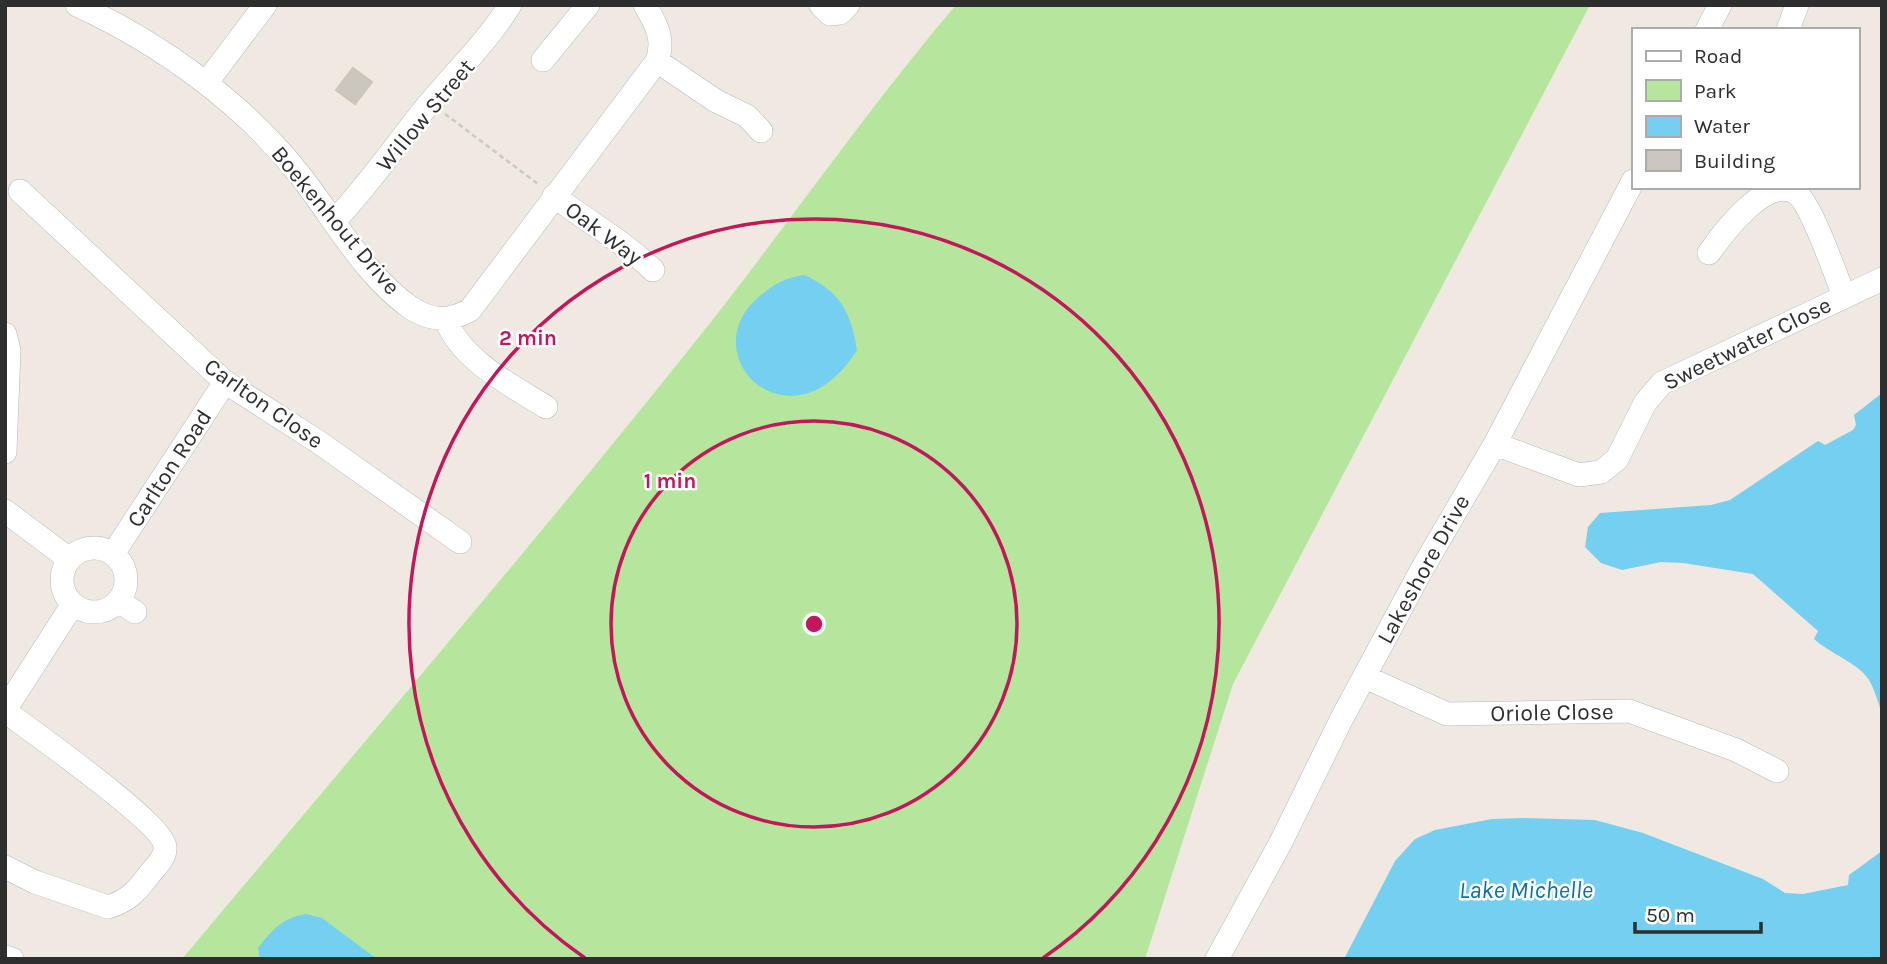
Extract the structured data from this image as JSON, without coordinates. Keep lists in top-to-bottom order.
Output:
{
  "streets": {
    "street": [
      "Willow Street",
      "Boekenhout Drive",
      "Oak Way",
      "Sweetwater Close",
      "Carlton Close",
      "Carlton Road",
      "Lakeshore Drive",
      "Oriole Close"
    ]
  },
  "crossings": [
    ["Willow Street", "Boekenhout Drive"],
    ["Sweetwater Close", "Lakeshore Drive"],
    ["Carlton Close", "Carlton Road"],
    ["Lakeshore Drive", "Oriole Close"]
  ],
  "water": ["Lake Michelle"],
  "legend": [
    "Road",
    "Park",
    "Water",
    "Building"
  ],
  "scale_bar": "50 m",
  "rings": ["2 min", "1 min"]
}
